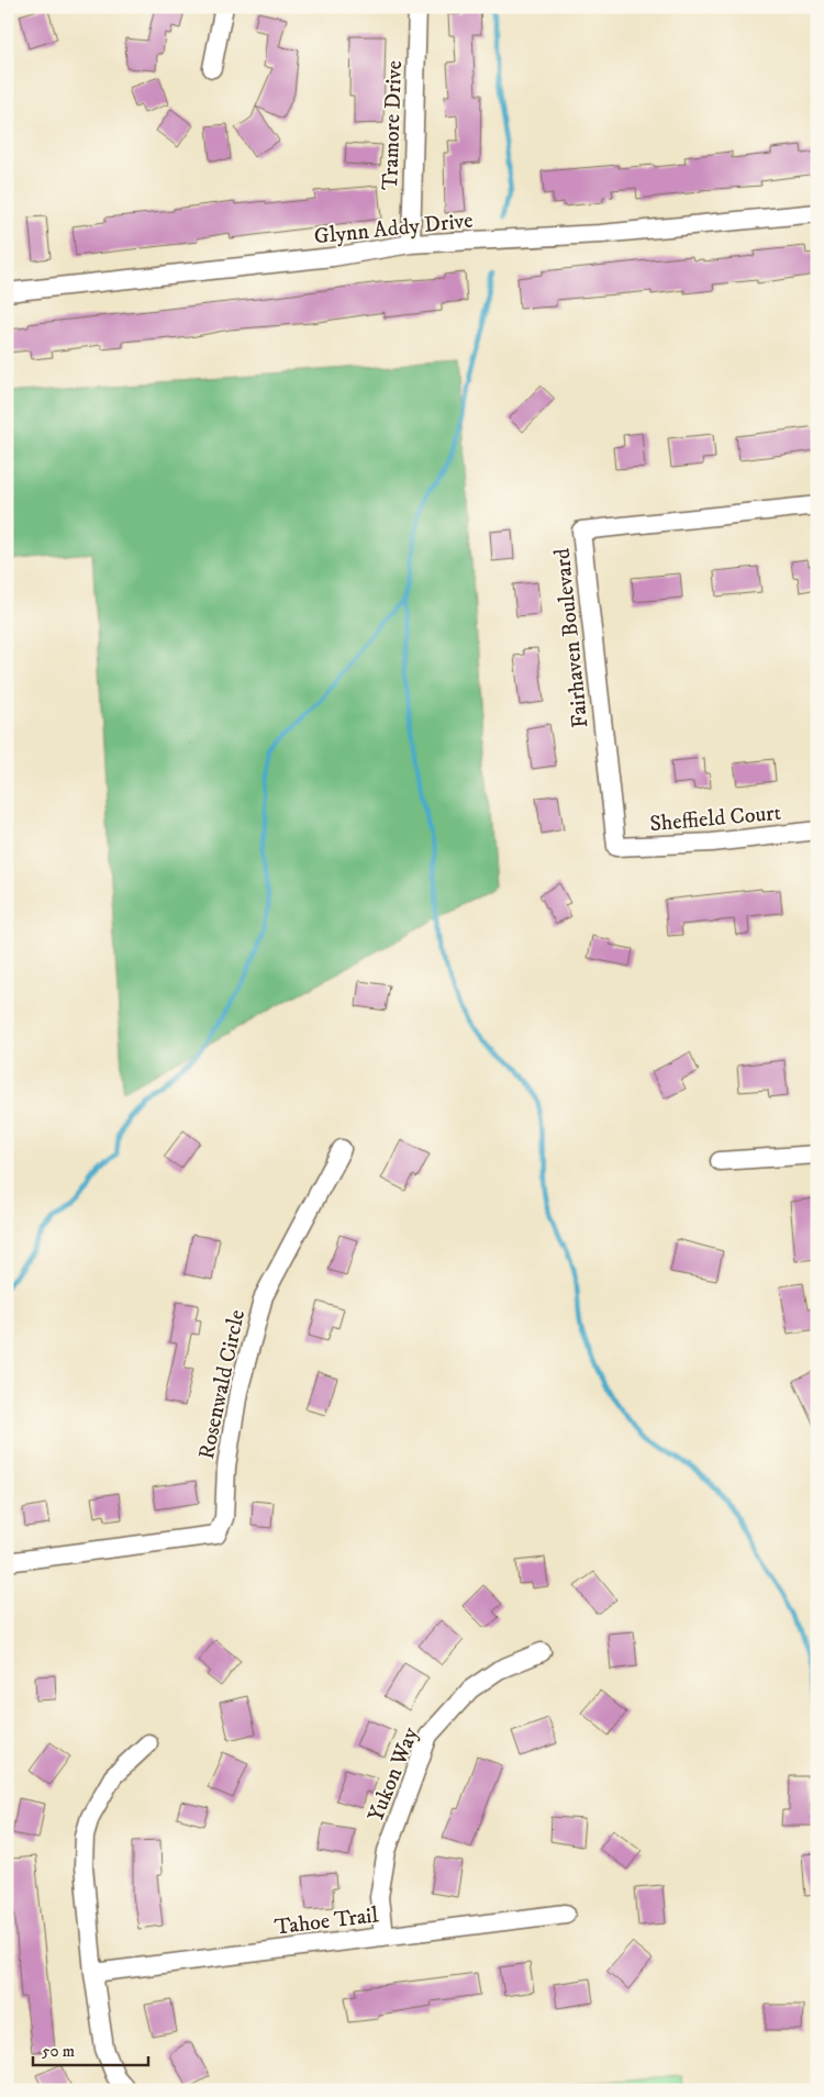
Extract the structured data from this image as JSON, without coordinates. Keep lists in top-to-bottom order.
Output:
{
  "streets": {
    "street": [
      "Tramore Drive",
      "Glynn Addy Drive",
      "Fairhaven Boulevard",
      "Sheffield Court",
      "Rosenwald Circle",
      "Yukon Way",
      "Tahoe Trail"
    ]
  },
  "crossings": [
    ["Tramore Drive", "Glynn Addy Drive"],
    ["Fairhaven Boulevard", "Sheffield Court"],
    ["Yukon Way", "Tahoe Trail"]
  ],
  "scale_bar": "50 m"
}
